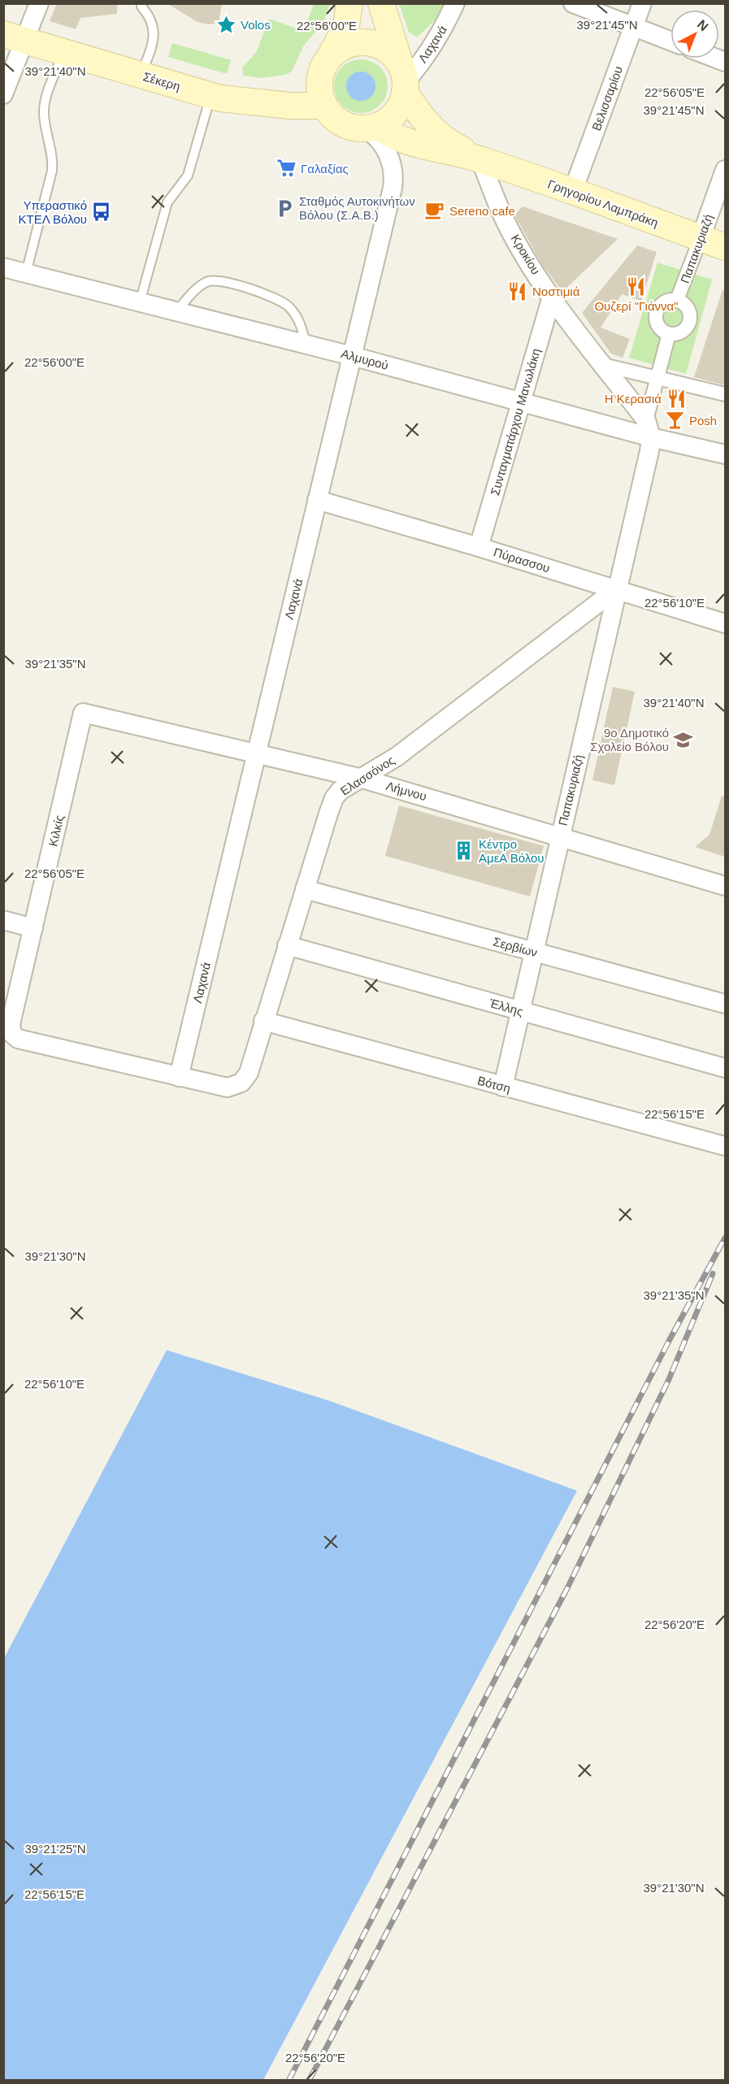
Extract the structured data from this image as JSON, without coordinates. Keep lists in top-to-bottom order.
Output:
{
  "streets": {
    "main road": ["Σέκερη", "Γρηγορίου Λαμπράκη"],
    "street": [
      "Λαχανά",
      "Βελισσαρίου",
      "Παπακυριαζή",
      "Κροκίου",
      "Αλμυρού",
      "Συνταγματάρχου Μανωλάκη",
      "Πύρασσου",
      "Ελασσόνος",
      "Λήμνου",
      "Κιλκίς",
      "Σερβίων",
      "Έλλης",
      "Βότση"
    ]
  },
  "crossings": [
    ["Λαχανά", "Σέκερη"],
    ["Λαχανά", "Γρηγορίου Λαμπράκη"],
    ["Λαχανά", "Αλμυρού"],
    ["Λαχανά", "Πύρασσου"],
    ["Λαχανά", "Ελασσόνος"],
    ["Λαχανά", "Λήμνου"],
    ["Λαχανά", "Κιλκίς"],
    ["Σέκερη", "Γρηγορίου Λαμπράκη"],
    ["Βελισσαρίου", "Γρηγορίου Λαμπράκη"],
    ["Γρηγορίου Λαμπράκη", "Παπακυριαζή"],
    ["Γρηγορίου Λαμπράκη", "Κροκίου"],
    ["Παπακυριαζή", "Κροκίου"],
    ["Παπακυριαζή", "Αλμυρού"],
    ["Παπακυριαζή", "Πύρασσου"],
    ["Παπακυριαζή", "Ελασσόνος"],
    ["Παπακυριαζή", "Λήμνου"],
    ["Παπακυριαζή", "Σερβίων"],
    ["Παπακυριαζή", "Έλλης"],
    ["Παπακυριαζή", "Βότση"],
    ["Κροκίου", "Αλμυρού"],
    ["Κροκίου", "Συνταγματάρχου Μανωλάκη"],
    ["Αλμυρού", "Συνταγματάρχου Μανωλάκη"],
    ["Συνταγματάρχου Μανωλάκη", "Πύρασσου"],
    ["Πύρασσου", "Ελασσόνος"],
    ["Ελασσόνος", "Λήμνου"],
    ["Ελασσόνος", "Κιλκίς"],
    ["Ελασσόνος", "Σερβίων"],
    ["Ελασσόνος", "Έλλης"],
    ["Ελασσόνος", "Βότση"],
    ["Λήμνου", "Κιλκίς"]
  ],
  "places": {
    "place": ["Volos"],
    "supermarket": ["Γαλαξίας"],
    "parking": ["Σταθμός Αυτοκινήτων Βόλου (Σ.Α.Β.)"],
    "cafe": ["Sereno cafe"],
    "bus stop": ["Υπεραστικό ΚΤΕΛ Βόλου"],
    "restaurant": ["Ουζερί \"Γιάννα\"", "Νοστιμιά", "Η Κερασιά"],
    "bar": ["Posh"],
    "school or university": ["9ο Δημοτικό Σχολείο Βόλου"],
    "building": ["Κέντρο ΑμεΑ Βόλου"]
  },
  "north": "top right",
  "coordinates": [
    "39°21'45\"N",
    "22°56'00\"E",
    "39°21'40\"N",
    "22°56'05\"E",
    "22°56'10\"E",
    "39°21'35\"N",
    "22°56'15\"E",
    "39°21'30\"N",
    "22°56'20\"E",
    "39°21'25\"N"
  ]
}
